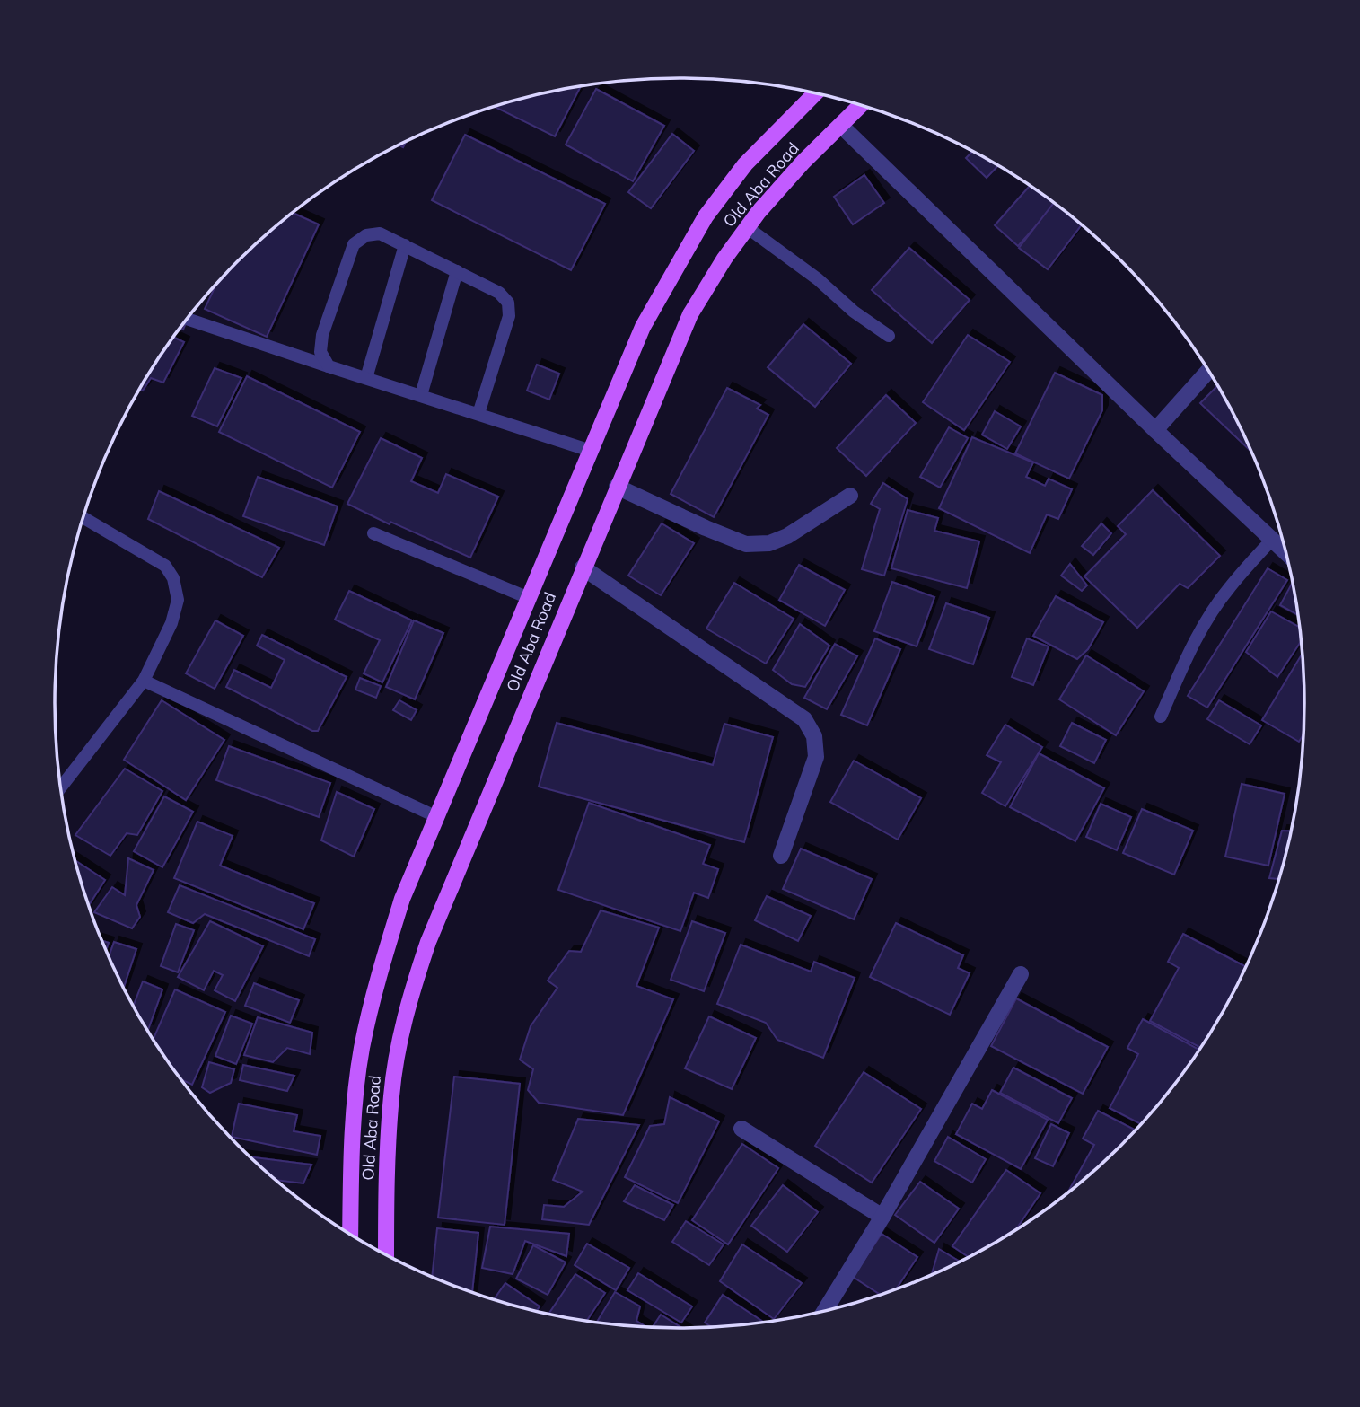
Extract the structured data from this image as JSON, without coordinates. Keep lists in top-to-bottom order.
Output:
{
  "streets": {
    "main road": ["Old Aba Road"]
  }
}
